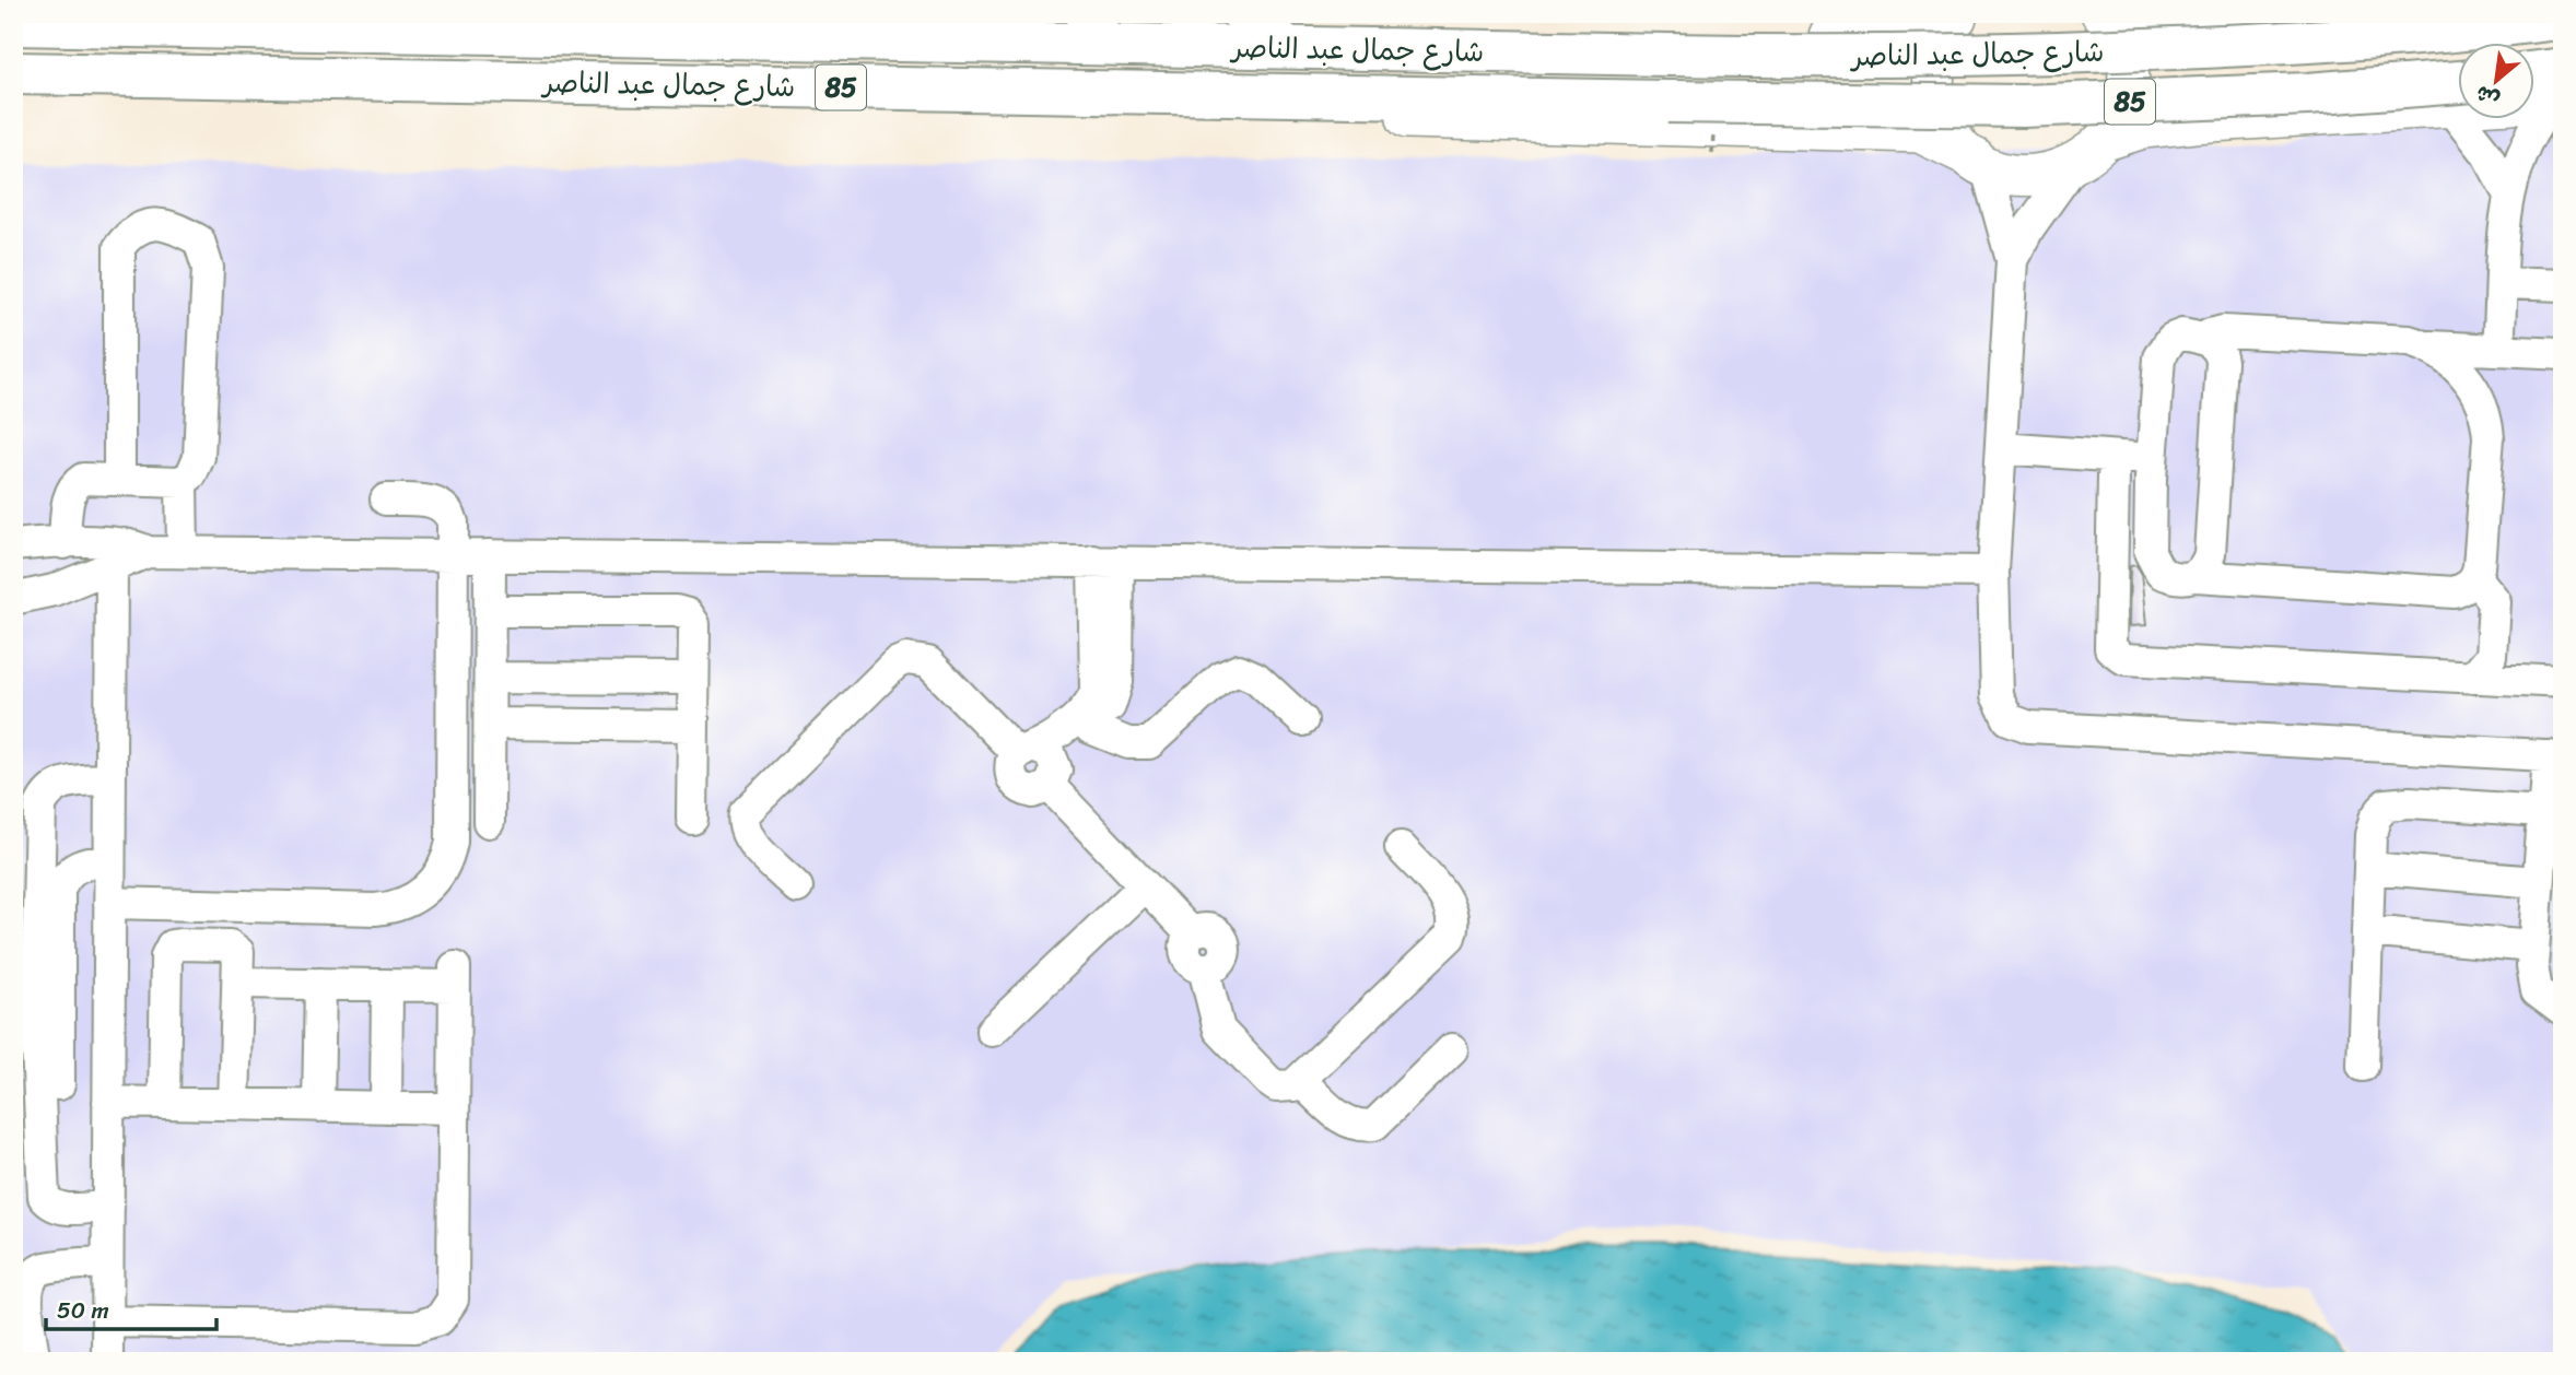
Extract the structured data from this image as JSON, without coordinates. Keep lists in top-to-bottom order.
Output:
{
  "streets": {
    "highway": ["شارع جمال عبد الناصر", "85"]
  },
  "scale_bar": "50 m",
  "north": "bottom left"
}
